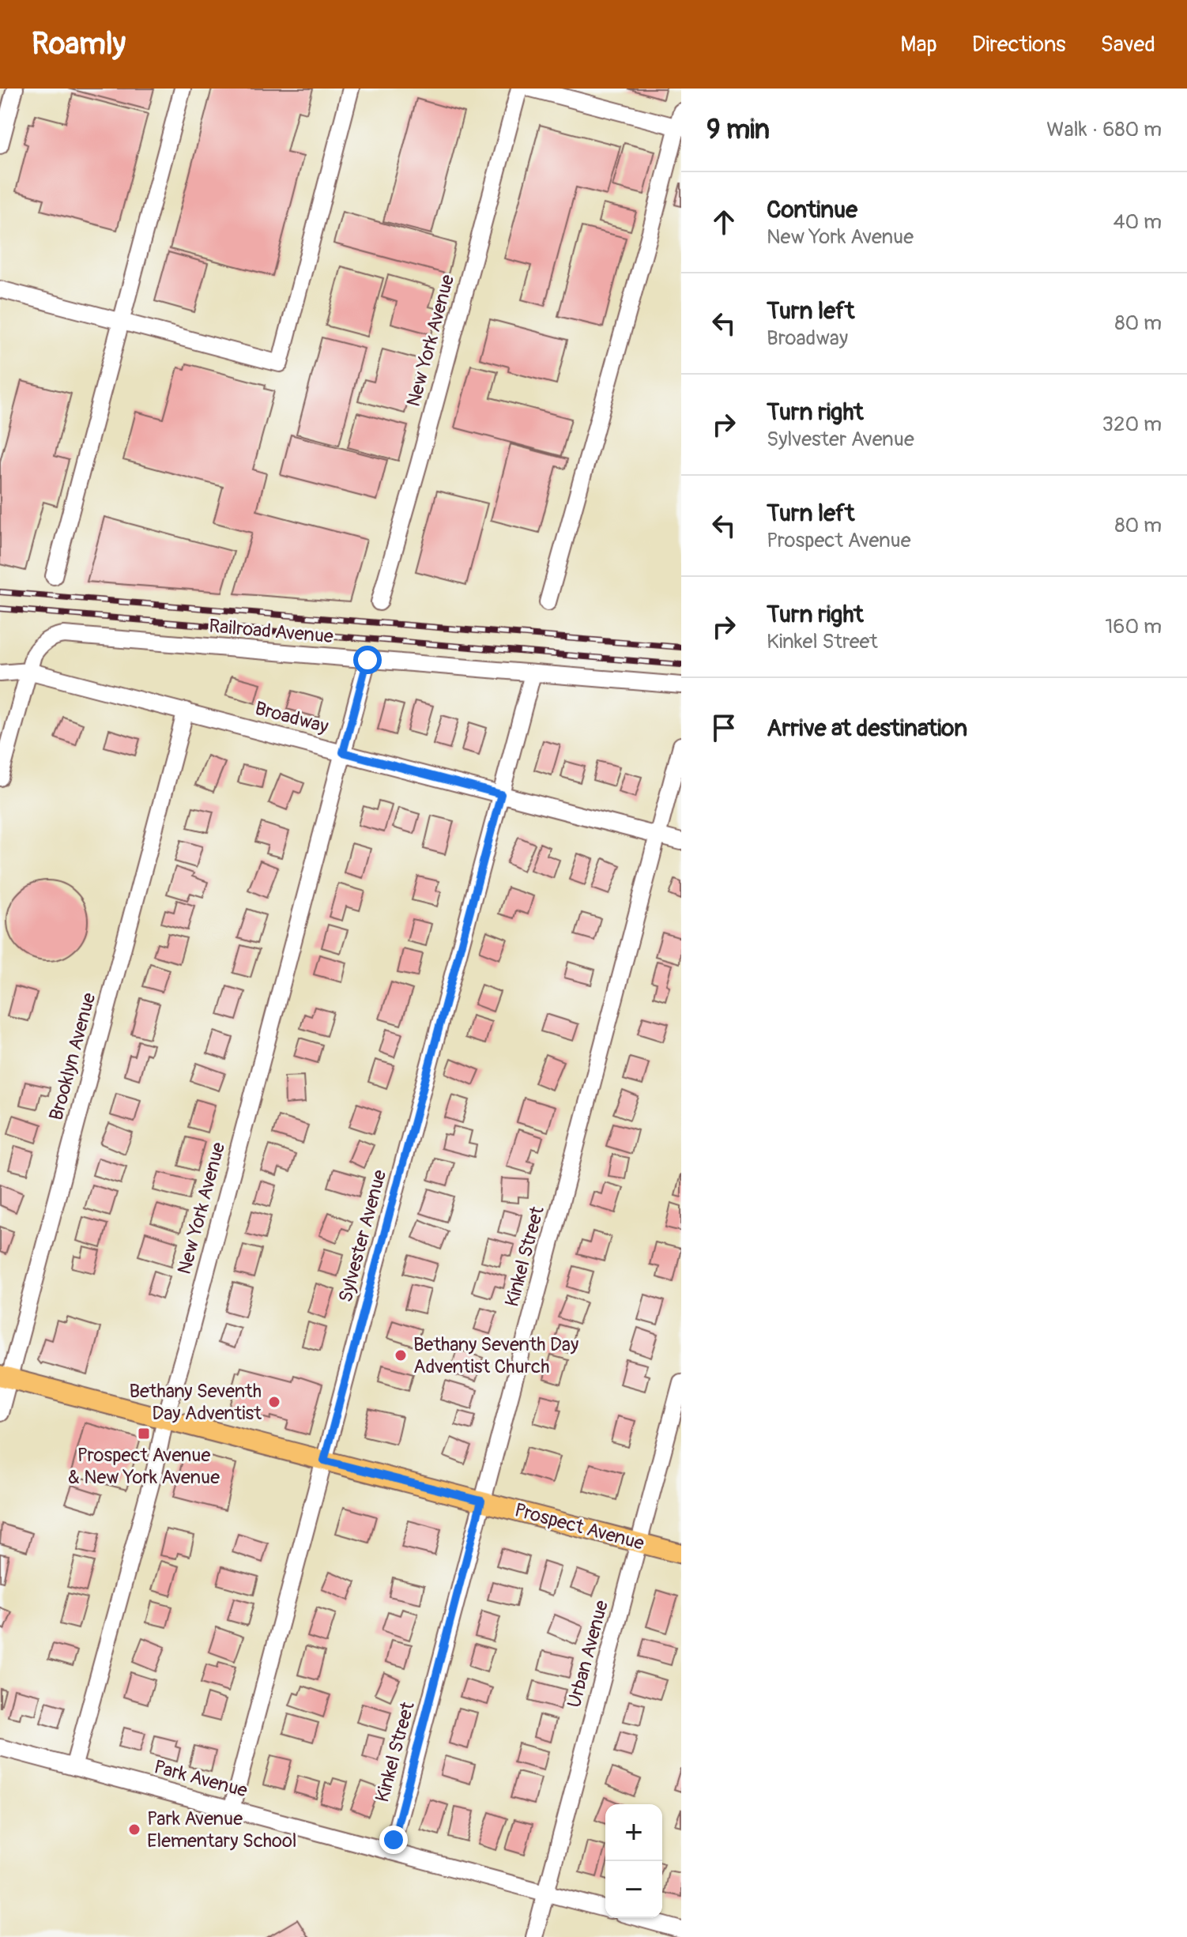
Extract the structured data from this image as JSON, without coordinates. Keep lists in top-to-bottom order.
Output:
{
  "streets": {
    "main road": ["Prospect Avenue"],
    "street": [
      "New York Avenue",
      "Railroad Avenue",
      "Broadway",
      "Brooklyn Avenue",
      "Sylvester Avenue",
      "Kinkel Street",
      "Urban Avenue",
      "Park Avenue"
    ]
  },
  "crossings": [
    ["New York Avenue", "Railroad Avenue"],
    ["New York Avenue", "Broadway"],
    ["New York Avenue", "Prospect Avenue"],
    ["New York Avenue", "Park Avenue"],
    ["Railroad Avenue", "Broadway"],
    ["Railroad Avenue", "Sylvester Avenue"],
    ["Broadway", "Brooklyn Avenue"],
    ["Broadway", "Sylvester Avenue"],
    ["Broadway", "Kinkel Street"],
    ["Brooklyn Avenue", "Prospect Avenue"],
    ["Sylvester Avenue", "Prospect Avenue"],
    ["Sylvester Avenue", "Park Avenue"],
    ["Kinkel Street", "Prospect Avenue"],
    ["Kinkel Street", "Park Avenue"],
    ["Prospect Avenue", "Urban Avenue"],
    ["Urban Avenue", "Park Avenue"]
  ],
  "places": {
    "other": ["Bethany Seventh Day Adventist Church", "Bethany Seventh Day Adventist", "Park Avenue Elementary School"],
    "transit": ["Prospect Avenue & New York Avenue"]
  },
  "page": {
    "header": "Roamly",
    "nav": ["Map", "Directions", "Saved"],
    "heading": ["9 min", "Walk · 680 m"],
    "list": [
      ["Continue", "New York Avenue", "40 m"],
      ["Turn left", "Broadway", "80 m"],
      ["Turn right", "Sylvester Avenue", "320 m"],
      ["Turn left", "Prospect Avenue", "80 m"],
      ["Turn right", "Kinkel Street", "160 m"],
      "Arrive at destination"
    ],
    "map_buttons": ["+", "−"]
  }
}
